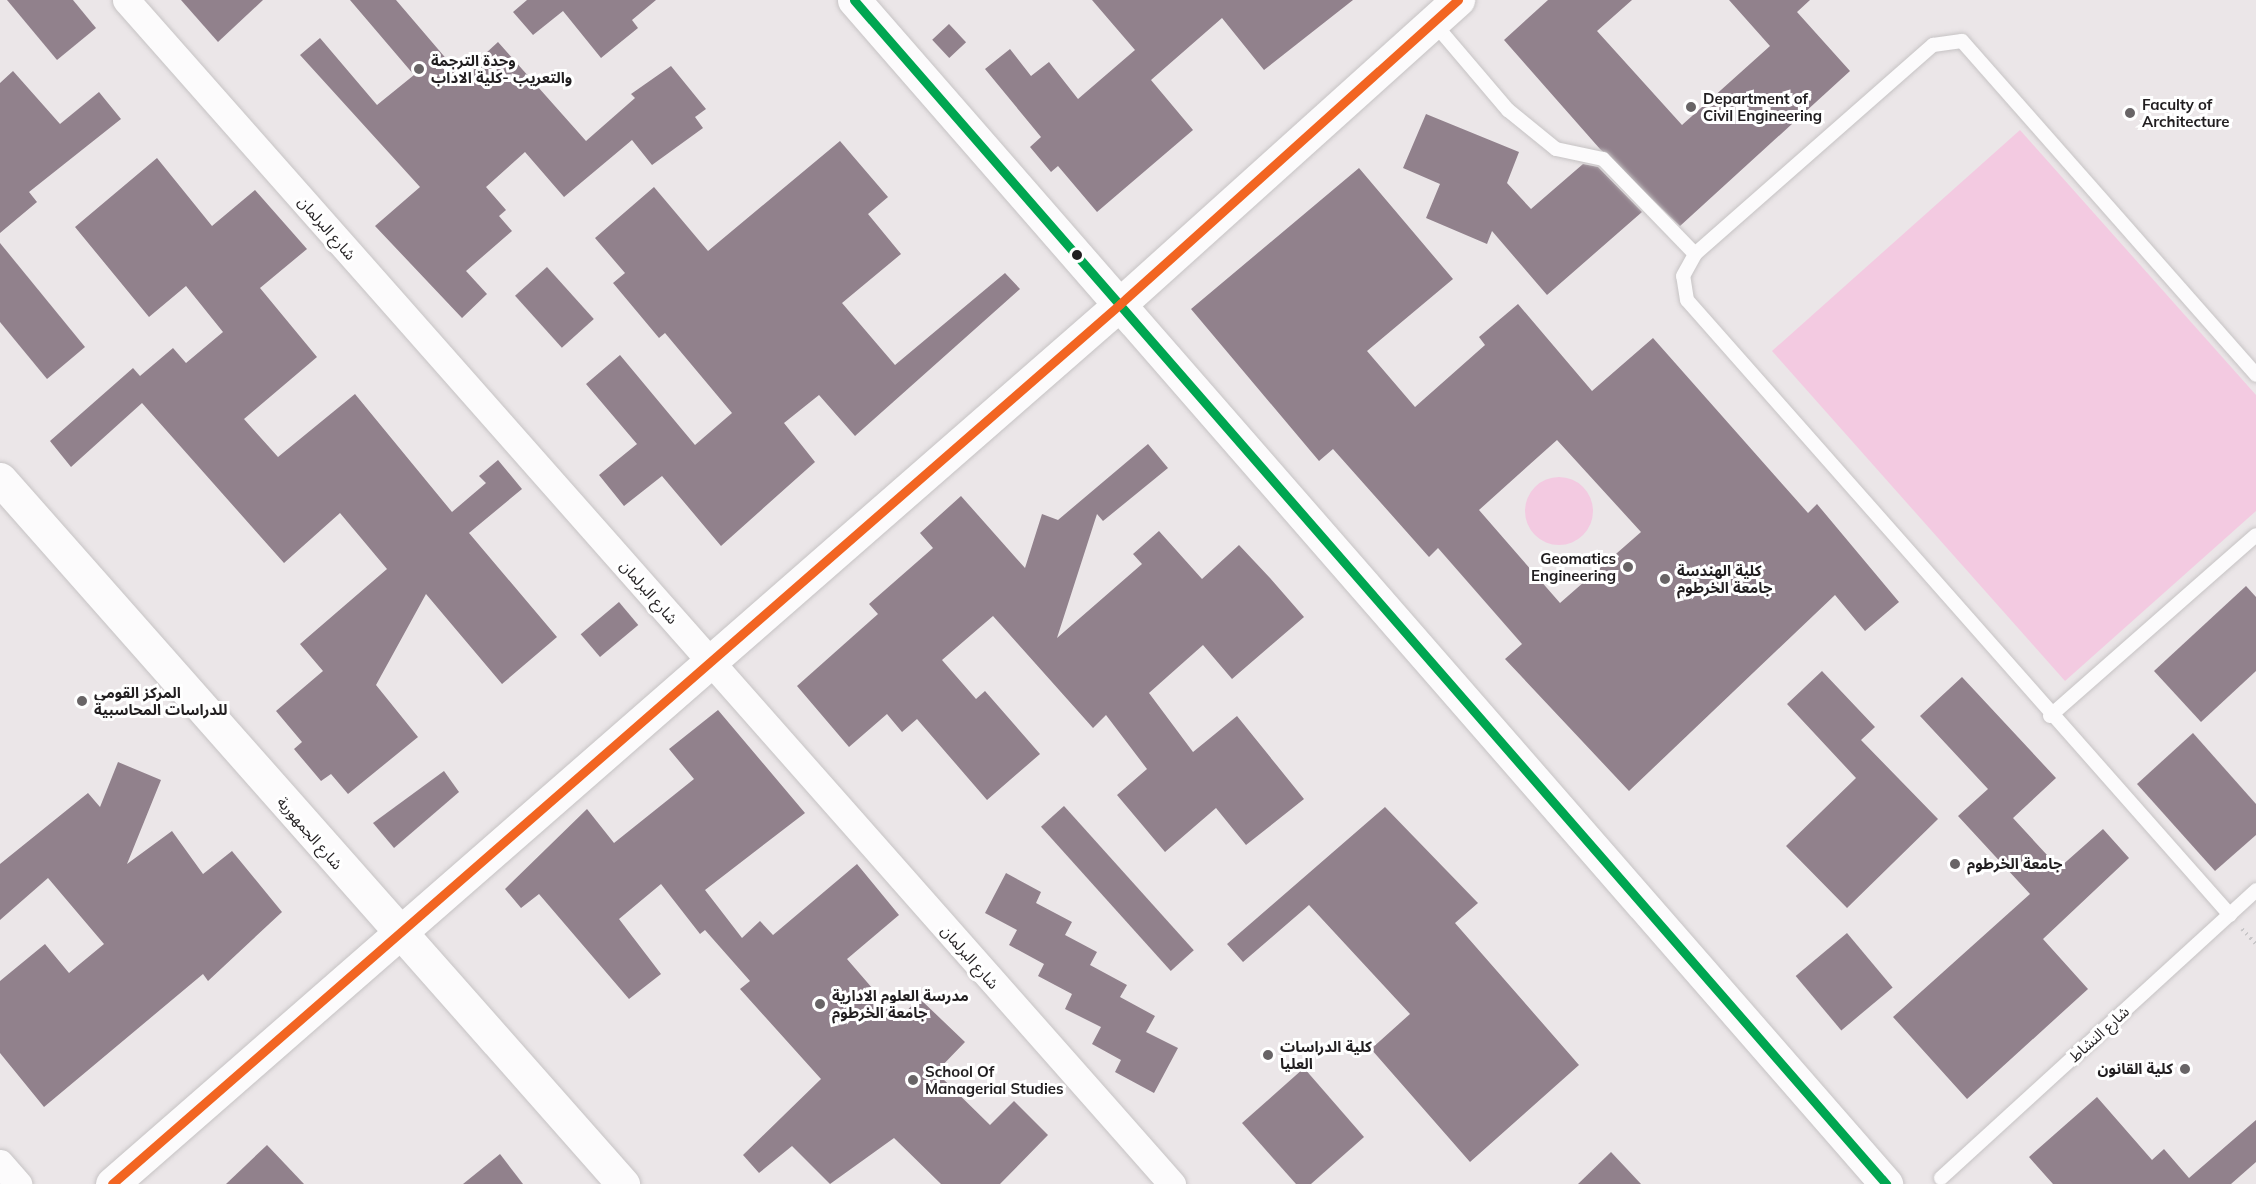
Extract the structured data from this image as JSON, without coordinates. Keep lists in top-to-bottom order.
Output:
{
  "streets": {
    "main road": ["شارع الجمهورية"],
    "street": ["شارع البرلمان"],
    "lane": ["شارع النشاط"]
  },
  "places": [
    "وحدة الترجمة والتعريب -كلية الاداب",
    "Department of Civil Engineering",
    "Faculty of Architecture",
    "Geomatics Engineering",
    "كلية الهندسة جامعة الخرطوم",
    "المركز القومي للدراسات المحاسبية",
    "جامعة الخرطوم",
    "مدرسة العلوم الادارية جامعة الخرطوم",
    "كلية الدراسات العليا",
    "كلية القانون",
    "School Of Managerial Studies"
  ]
}
